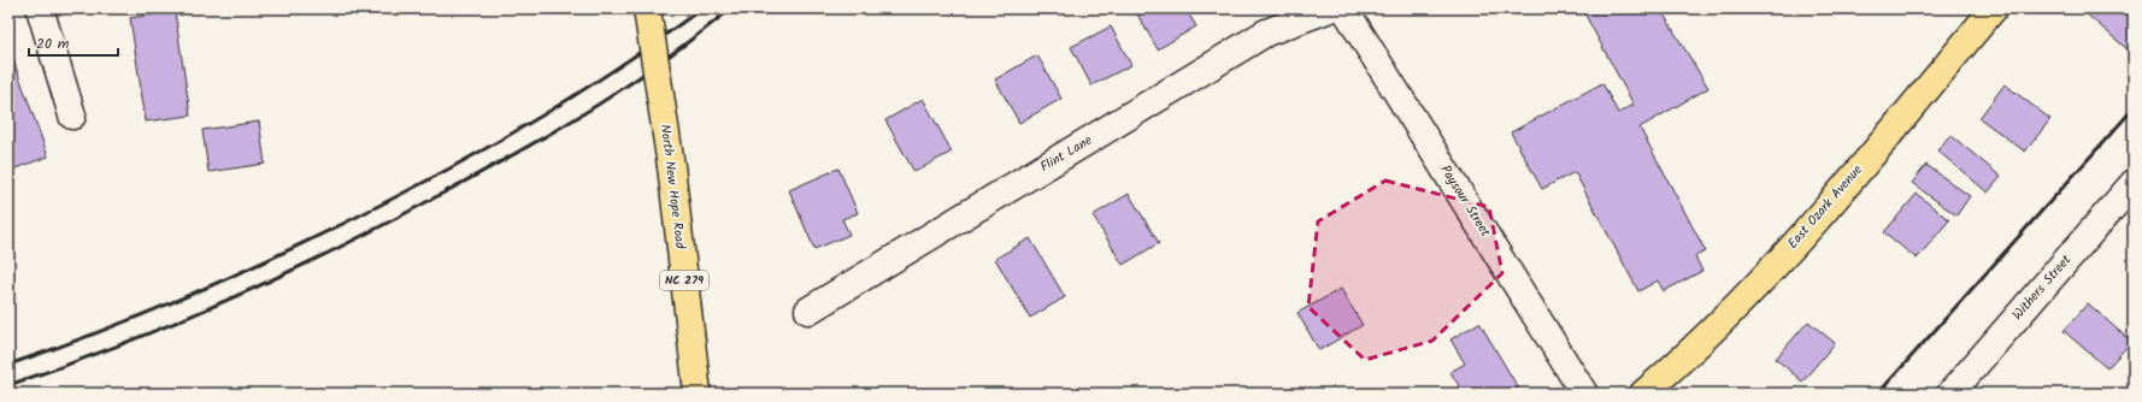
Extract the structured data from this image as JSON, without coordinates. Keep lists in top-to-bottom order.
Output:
{
  "streets": {
    "main road": ["North New Hope Road", "East Ozark Avenue", "NC 279"],
    "street": ["Flint Lane", "Paysour Street", "Withers Street"]
  },
  "scale_bar": "20 m"
}
